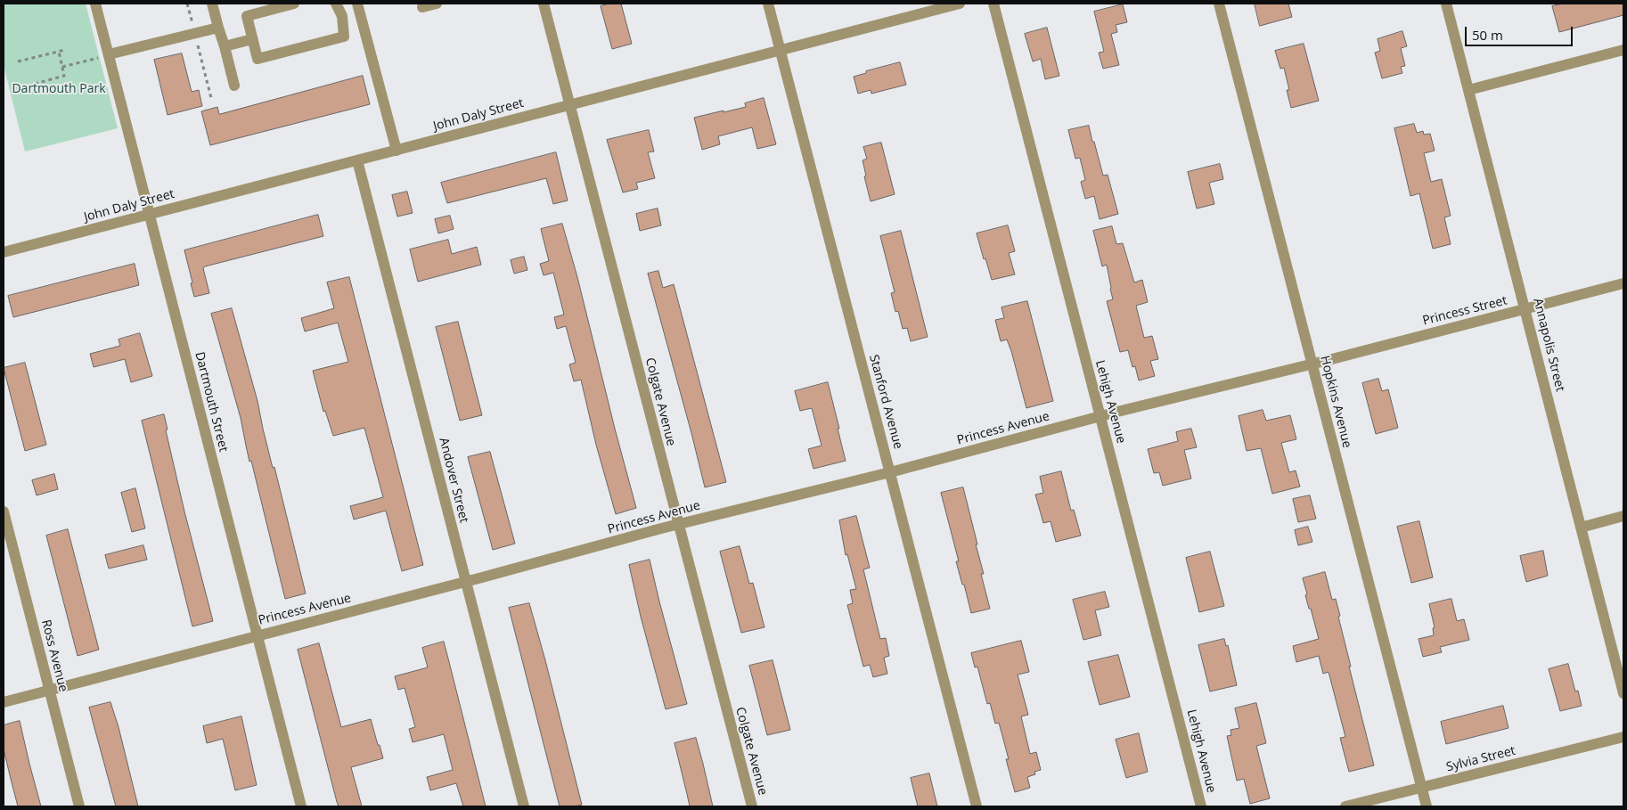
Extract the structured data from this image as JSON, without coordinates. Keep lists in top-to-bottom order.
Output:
{
  "streets": {
    "street": [
      "John Daly Street",
      "Princess Street",
      "Annapolis Street",
      "Dartmouth Street",
      "Colgate Avenue",
      "Stanford Avenue",
      "Lehigh Avenue",
      "Hopkins Avenue",
      "Princess Avenue",
      "Andover Street",
      "Ross Avenue",
      "Sylvia Street"
    ]
  },
  "crossings": [
    ["John Daly Street", "Dartmouth Street"],
    ["John Daly Street", "Colgate Avenue"],
    ["John Daly Street", "Stanford Avenue"],
    ["John Daly Street", "Andover Street"],
    ["Princess Street", "Annapolis Street"],
    ["Princess Street", "Hopkins Avenue"],
    ["Princess Street", "Princess Avenue"],
    ["Dartmouth Street", "Princess Avenue"],
    ["Colgate Avenue", "Princess Avenue"],
    ["Stanford Avenue", "Princess Avenue"],
    ["Lehigh Avenue", "Princess Avenue"],
    ["Hopkins Avenue", "Princess Avenue"],
    ["Hopkins Avenue", "Sylvia Street"],
    ["Princess Avenue", "Andover Street"],
    ["Princess Avenue", "Ross Avenue"]
  ],
  "parks": ["Dartmouth Park"],
  "scale_bar": "50 m"
}
